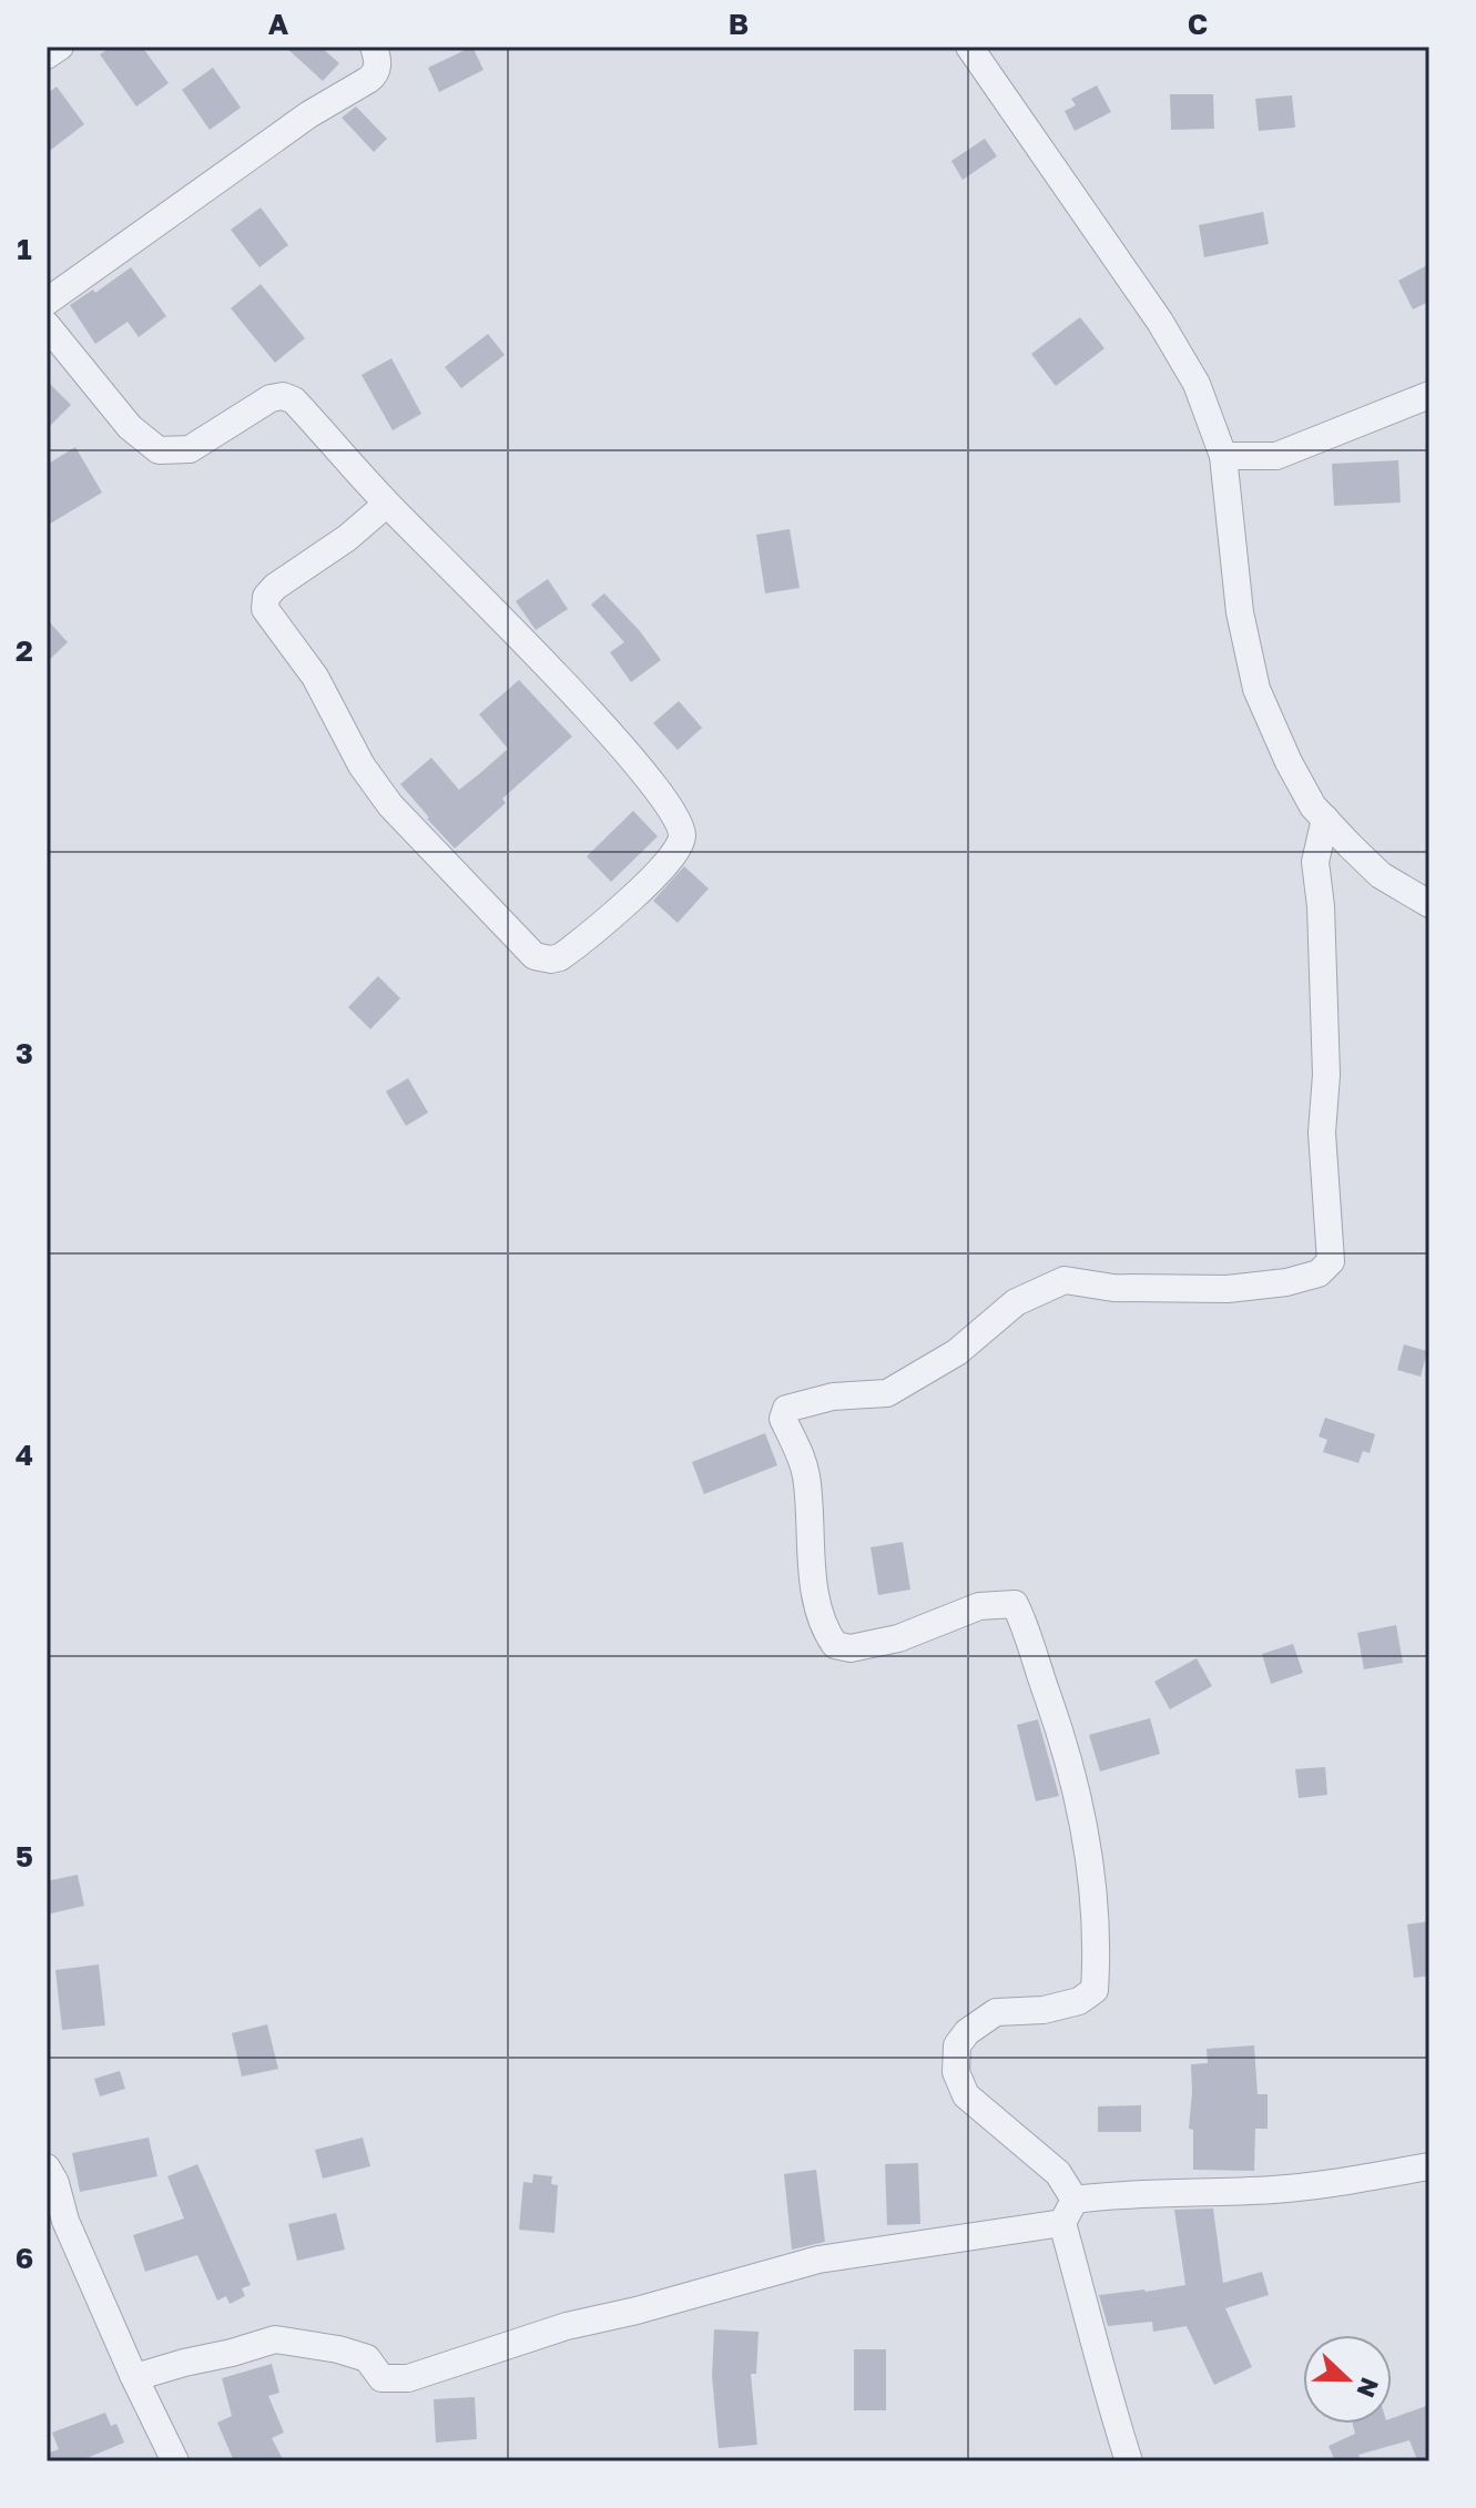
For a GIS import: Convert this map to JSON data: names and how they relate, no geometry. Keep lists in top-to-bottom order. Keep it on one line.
{"north":"right","grid":{"columns":["A","B","C"],"rows":["1","2","3","4","5","6"]}}
